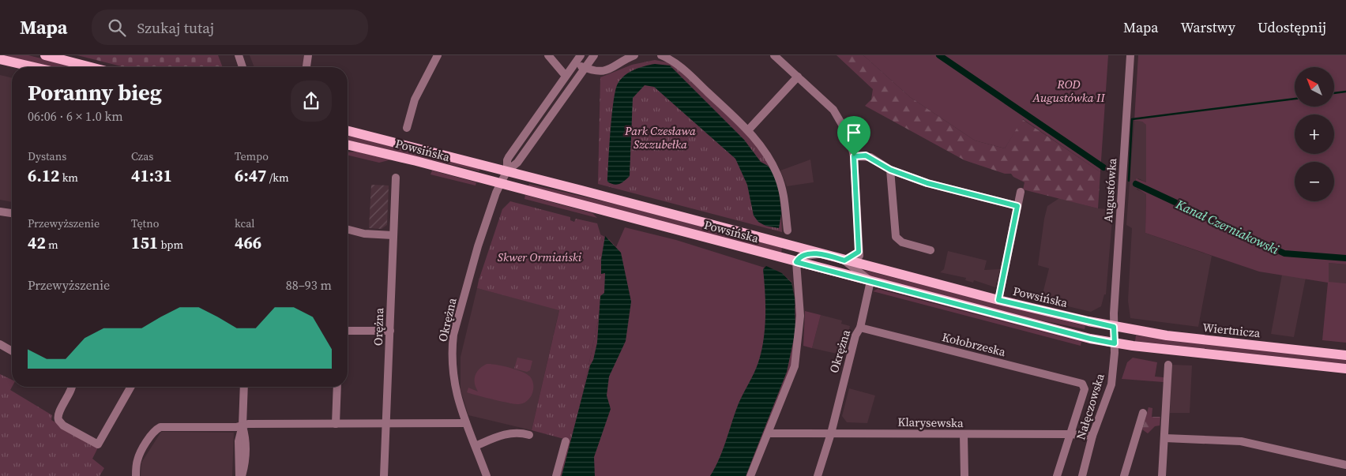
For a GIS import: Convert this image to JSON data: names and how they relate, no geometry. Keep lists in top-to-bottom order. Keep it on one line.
{"streets":{"main road":["Powsińska","Wiertnicza"],"street":["Augustówka","Okrężna","Orężna","Kołobrzeska","Nałęczowska","Klarysewska"]},"crossings":[["Powsińska","Augustówka"],["Powsińska","Okrężna"],["Powsińska","Wiertnicza"],["Powsińska","Nałęczowska"],["Augustówka","Wiertnicza"],["Augustówka","Nałęczowska"],["Okrężna","Kołobrzeska"],["Okrężna","Klarysewska"],["Kołobrzeska","Nałęczowska"],["Nałęczowska","Klarysewska"]],"water":["Kanał Czerniakowski"],"parks":["ROD Augustówka II","Park Czesława Szczubełka","Skwer Ormiański"],"north":"top left","page":{"header":"Mapa","search":"Szukaj tutaj","nav":["Mapa","Warstwy","Udostępnij"],"map_buttons":["+","−"],"heading":["Poranny bieg","06:06 · 6 × 1.0 km"],"stats":[["Dystans","6.12 km"],["Czas","41:31"],["Tempo","6:47 /km"],["Przewyższenie","42 m"],["Tętno","151 bpm"],["kcal","466"]],"chart":["Przewyższenie","88–93 m"]}}
